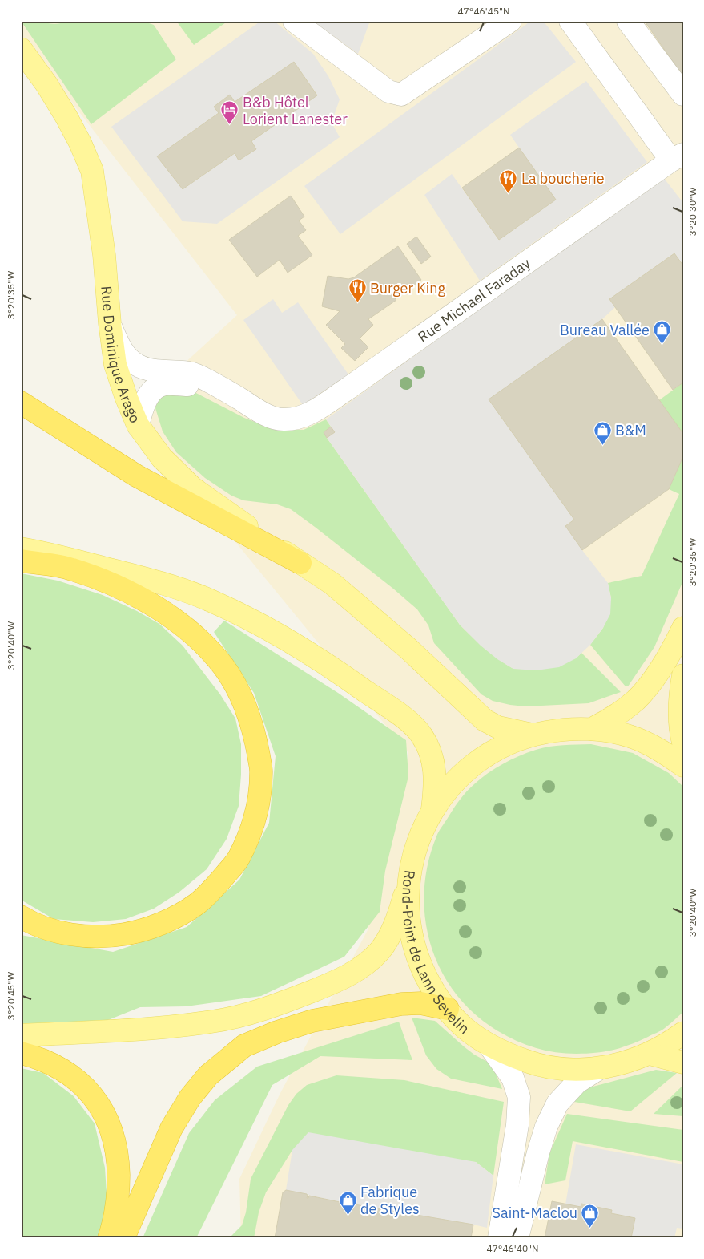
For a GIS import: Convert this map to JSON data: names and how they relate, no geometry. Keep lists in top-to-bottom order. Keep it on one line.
{"streets":{"main road":["Rue Dominique Arago","Rond-Point de Lann Sevelin"],"street":["Rue Michael Faraday"]},"crossings":[["Rue Michael Faraday","Rue Dominique Arago"],["Rue Dominique Arago","Rond-Point de Lann Sevelin"]],"places":{"hotel":["B&b Hôtel Lorient Lanester"],"restaurant":["La boucherie","Burger King"],"shop":["Bureau Vallée","B&M","Fabrique de Styles","Saint-Maclou"]},"coordinates":["47°46'45\"N","3°20'30\"W","3°20'35\"W","3°20'40\"W","3°20'45\"W","47°46'40\"N"]}
